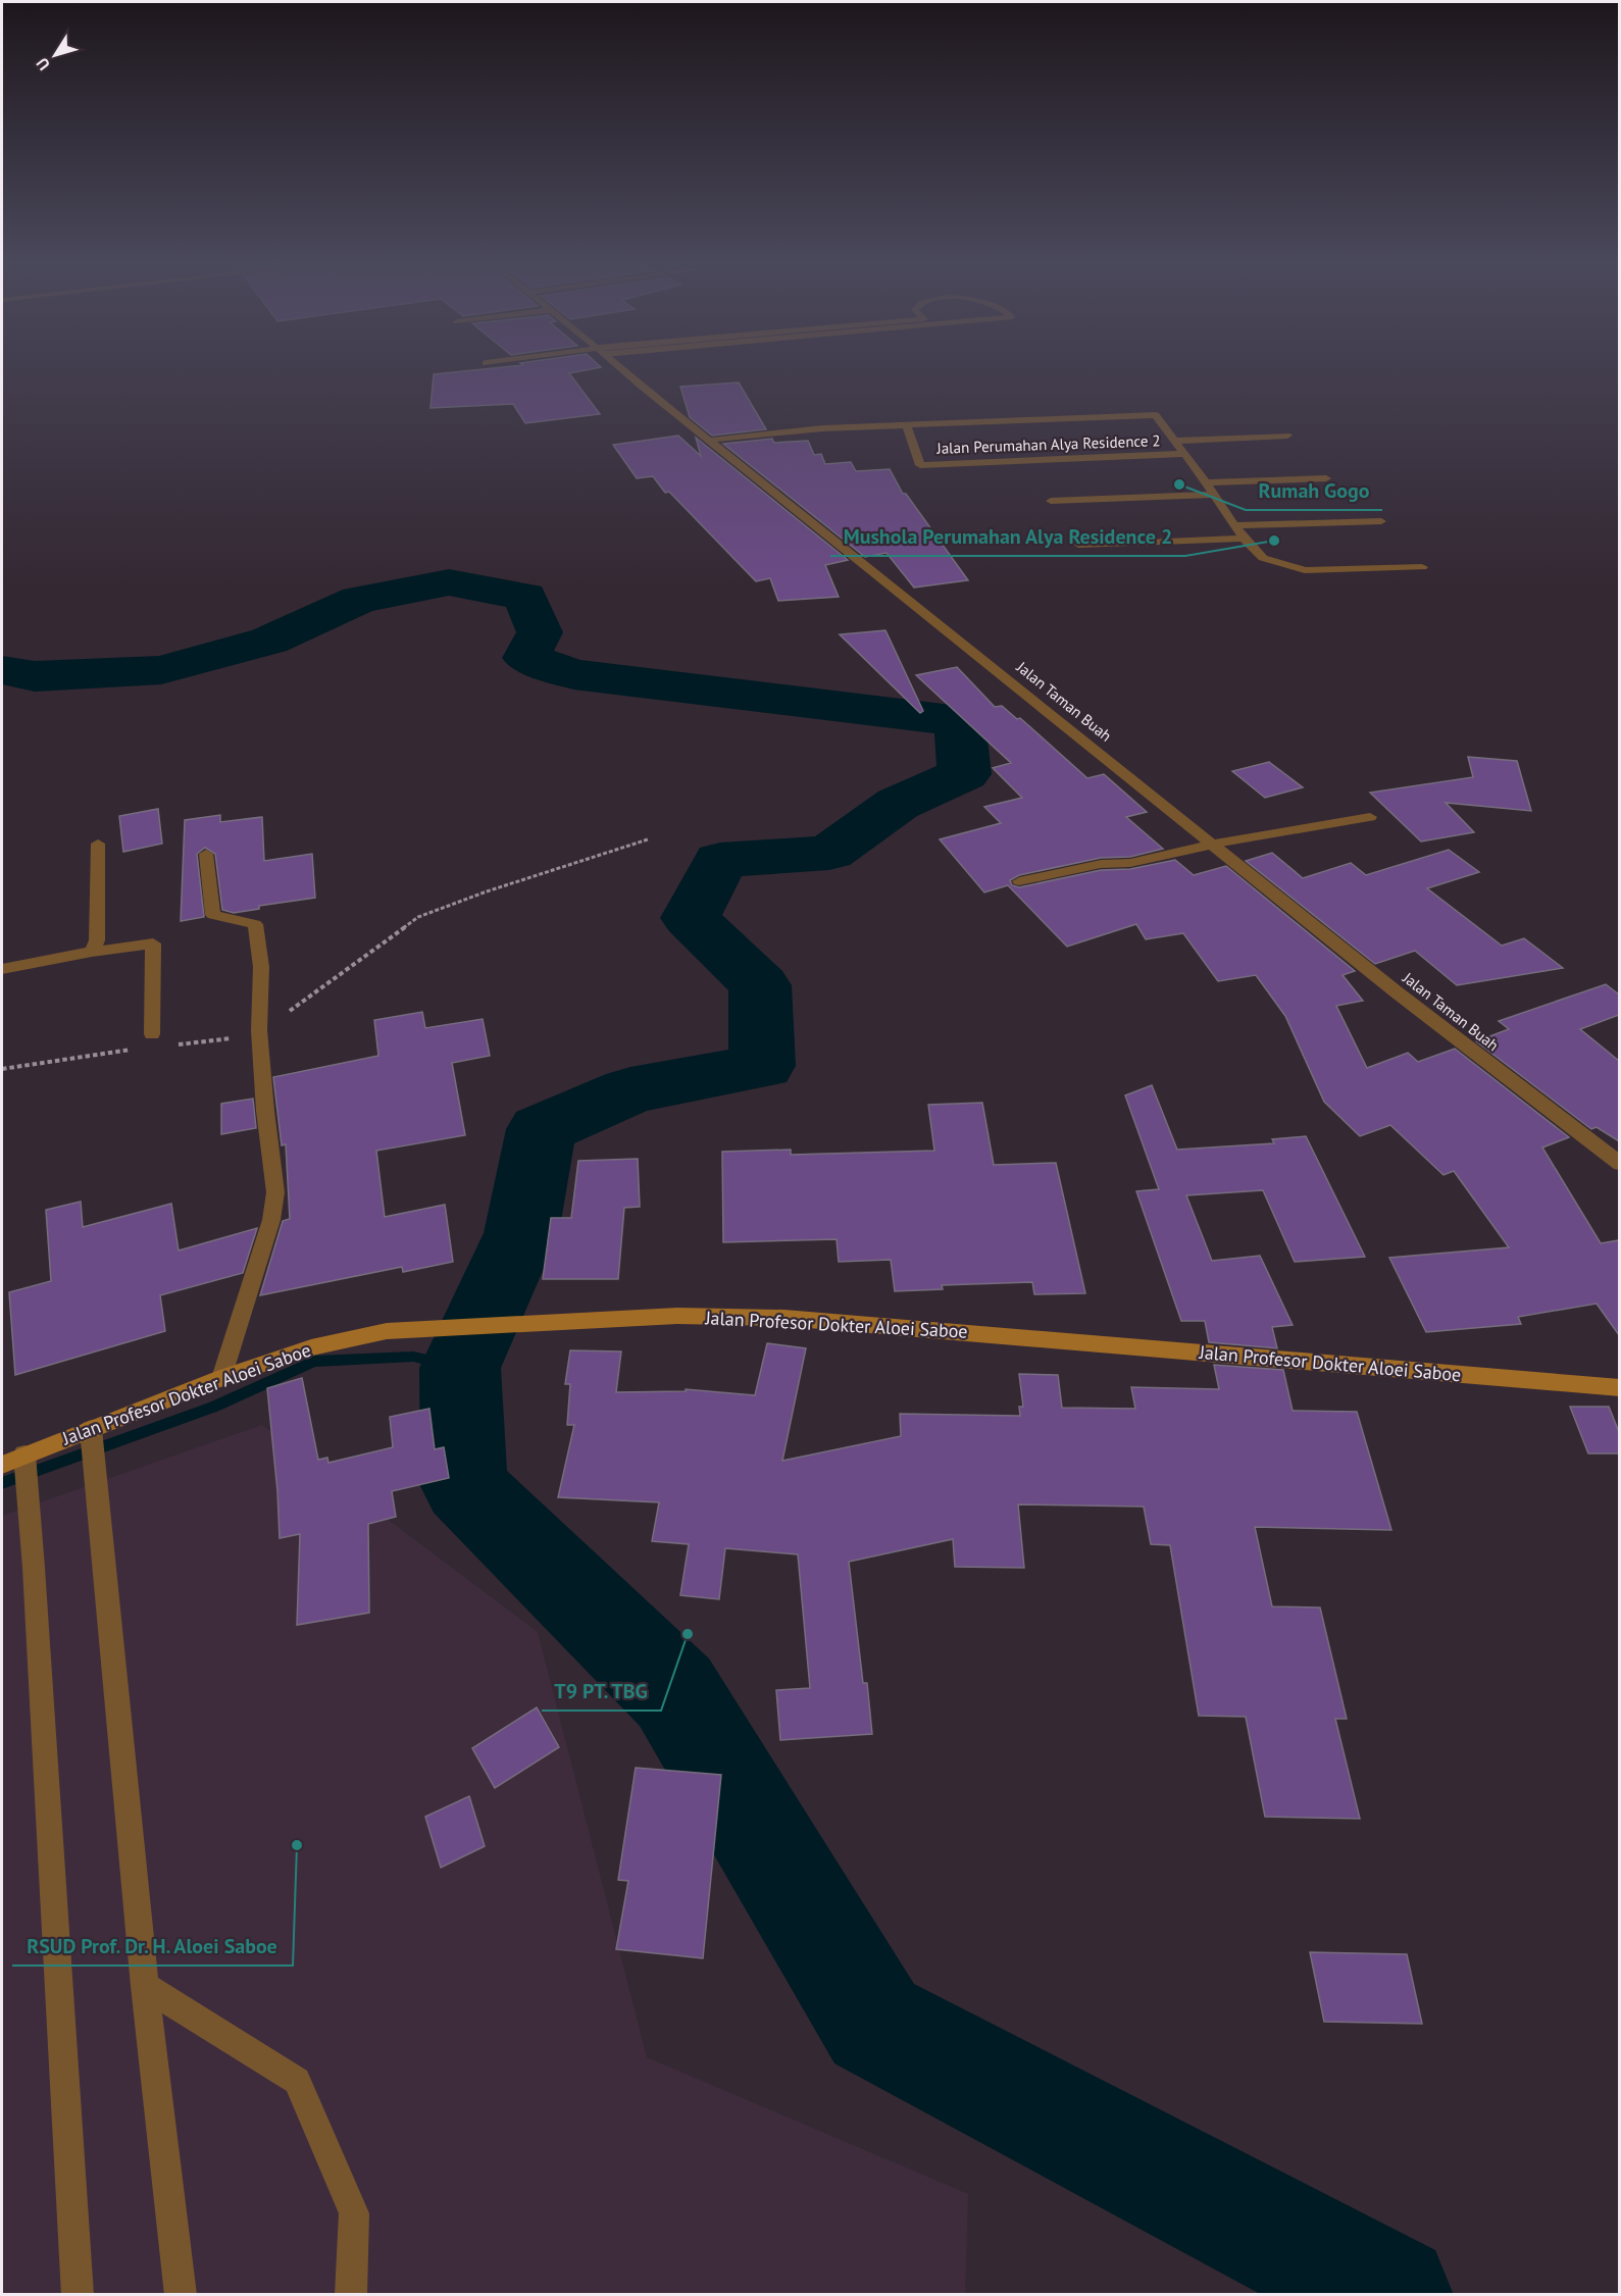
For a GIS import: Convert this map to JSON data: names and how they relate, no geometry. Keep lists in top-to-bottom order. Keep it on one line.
{"streets":{"street":["Jalan Perumahan Alya Residence 2","Jalan Taman Buah","Jalan Profesor Dokter Aloei Saboe"]},"crossings":[["Jalan Perumahan Alya Residence 2","Jalan Taman Buah"]],"places":["Rumah Gogo","Mushola Perumahan Alya Residence 2","T9 PT. TBG","RSUD Prof. Dr. H. Aloei Saboe"],"north":"bottom left"}
